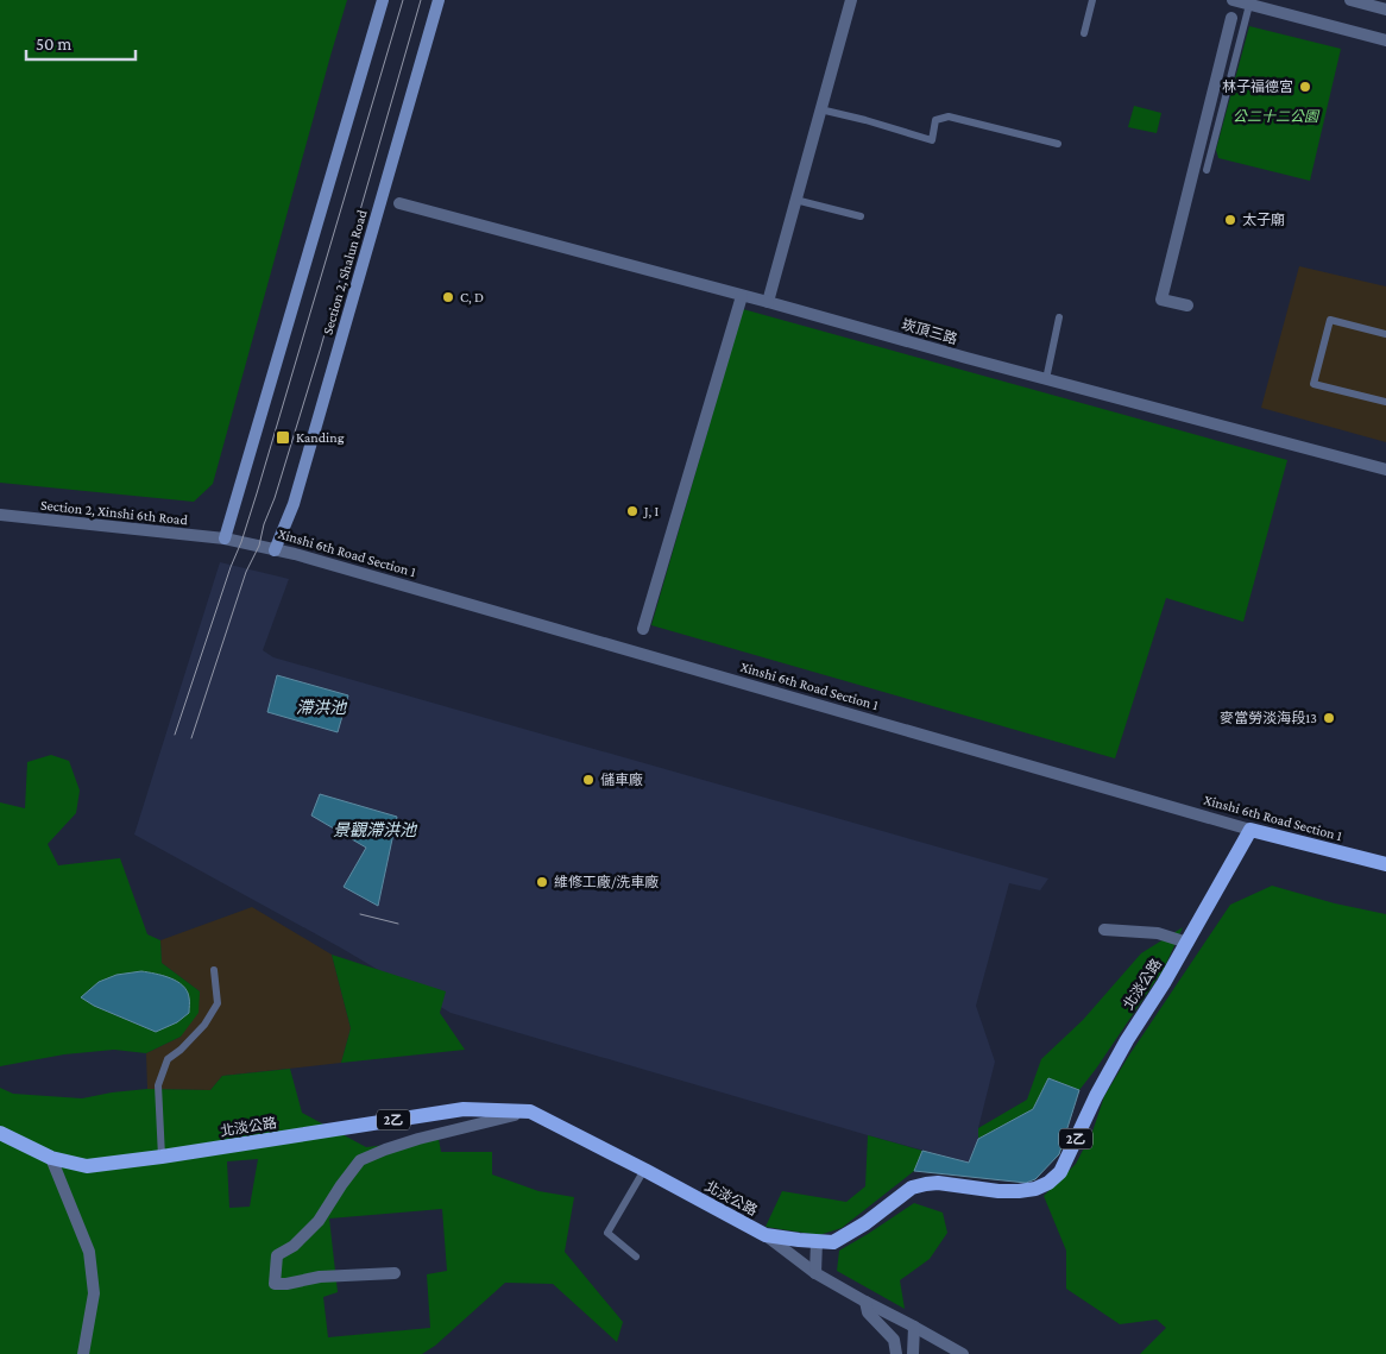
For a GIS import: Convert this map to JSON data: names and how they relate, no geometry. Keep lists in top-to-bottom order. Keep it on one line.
{"streets":{"main road":["Xinshi 6th Road Section 1","北淡公路","2乙"],"street":["Section 2, Shalun Road","崁頂三路","Section 2, Xinshi 6th Road"]},"crossings":[["Section 2, Shalun Road","Xinshi 6th Road Section 1"],["Section 2, Xinshi 6th Road","Xinshi 6th Road Section 1"],["Xinshi 6th Road Section 1","北淡公路"]],"water":["滯洪池","景觀滯洪池"],"parks":["公二十二公園"],"places":{"other":["林子福德宮","太子廟","C, D","J, I","麥當勞淡海段13","儲車廠","維修工廠/洗車廠"],"transit":["Kanding"]},"scale_bar":"50 m"}
